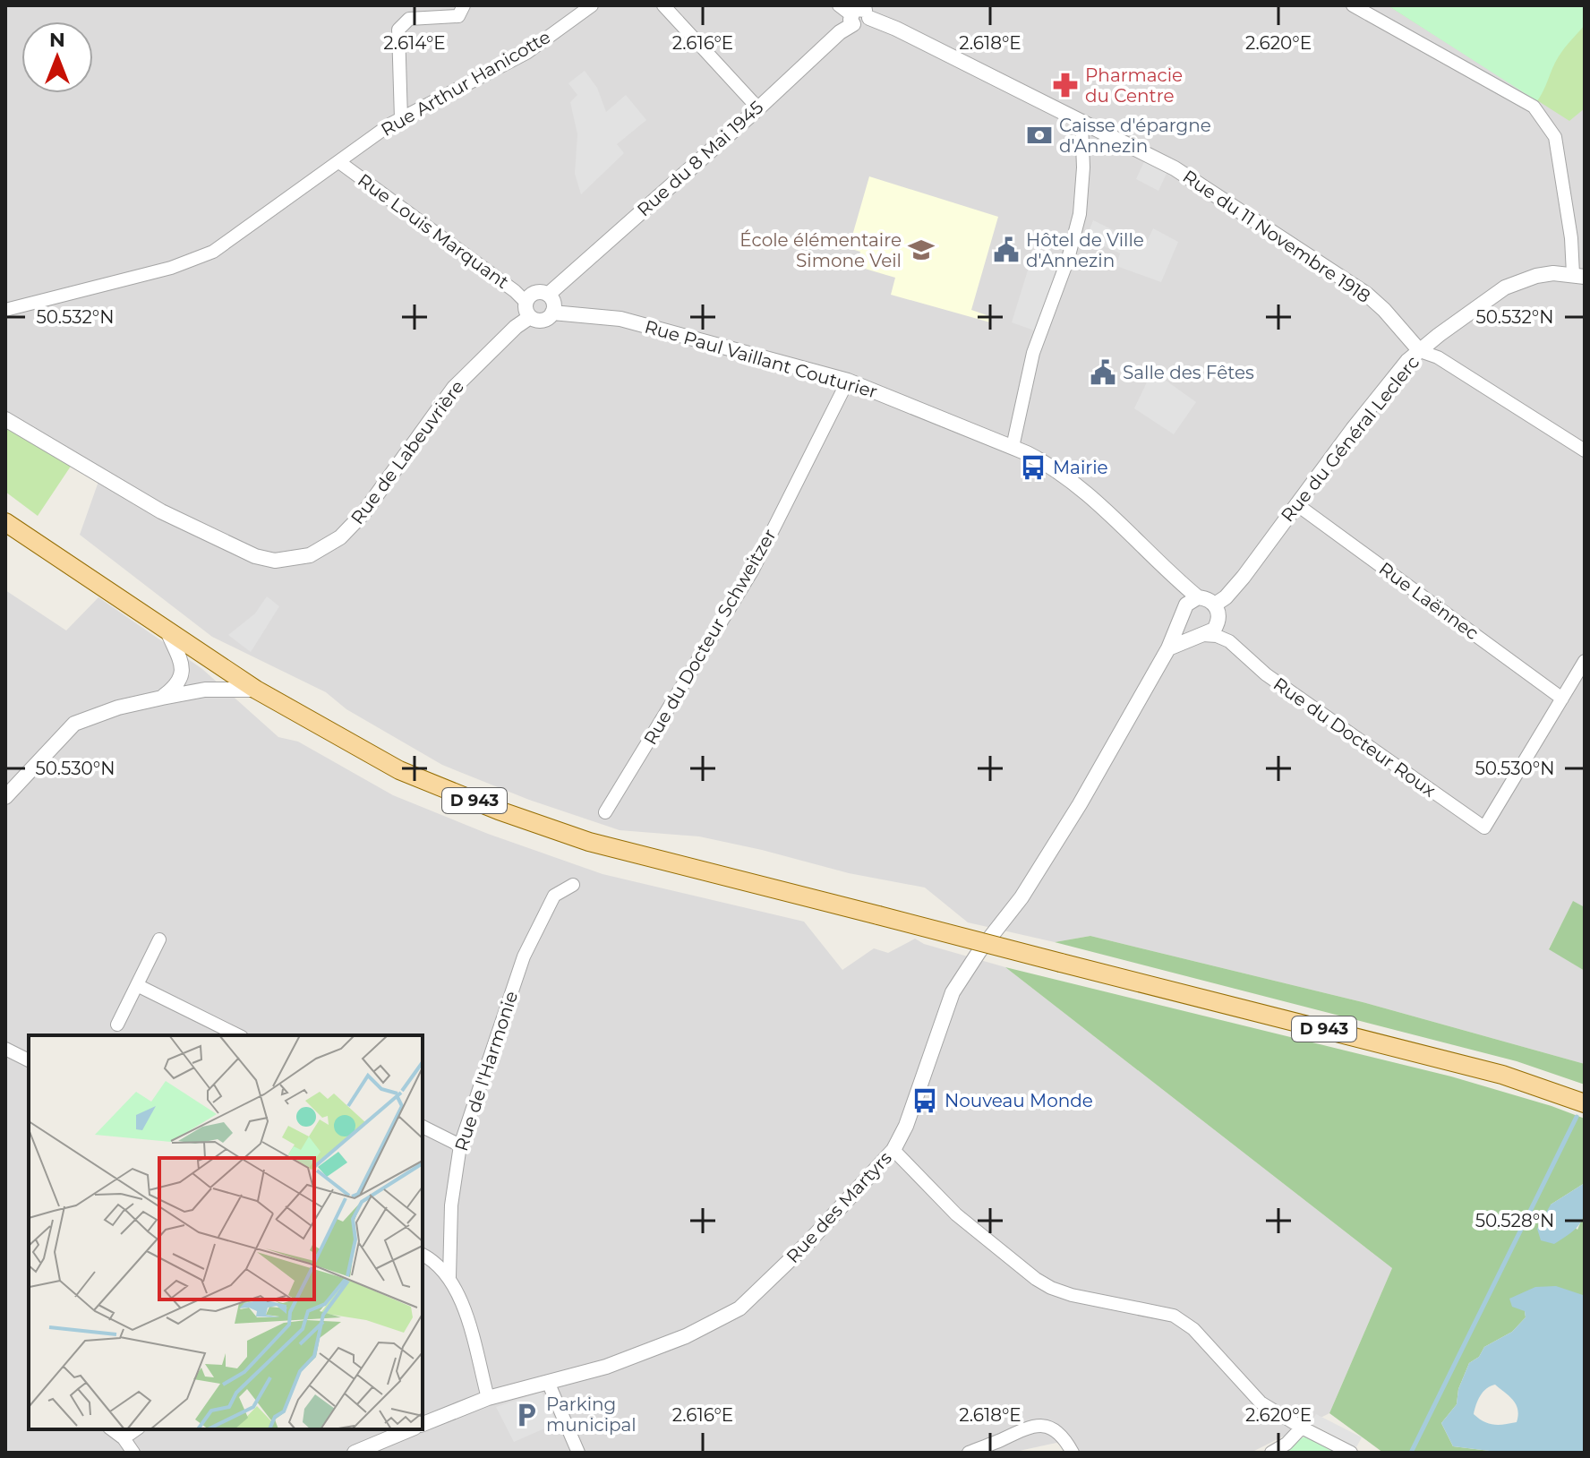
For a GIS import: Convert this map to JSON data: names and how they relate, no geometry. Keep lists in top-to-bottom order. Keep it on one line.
{"streets":{"main road":["D 943"],"street":["Rue Arthur Hanicotte","Rue du 8 Mai 1945","Rue Louis Marquant","Rue du 11 Novembre 1918","Rue Paul Vaillant Couturier","Rue du Général Leclerc","Rue de Labeuvrière","Rue Laënnec","Rue du Docteur Schweitzer","Rue du Docteur Roux","Rue de l'Harmonie","Rue des Martyrs"]},"crossings":[["Rue Arthur Hanicotte","Rue Louis Marquant"],["Rue du 8 Mai 1945","Rue Louis Marquant"],["Rue du 8 Mai 1945","Rue du 11 Novembre 1918"],["Rue du 8 Mai 1945","Rue Paul Vaillant Couturier"],["Rue du 8 Mai 1945","Rue de Labeuvrière"],["Rue Louis Marquant","Rue Paul Vaillant Couturier"],["Rue Louis Marquant","Rue de Labeuvrière"],["Rue du 11 Novembre 1918","Rue du Général Leclerc"],["Rue Paul Vaillant Couturier","Rue du Général Leclerc"],["Rue Paul Vaillant Couturier","Rue de Labeuvrière"],["Rue Paul Vaillant Couturier","Rue du Docteur Schweitzer"],["Rue Paul Vaillant Couturier","Rue du Docteur Roux"],["Rue du Général Leclerc","Rue Laënnec"],["Rue du Général Leclerc","Rue du Docteur Roux"],["Rue Laënnec","Rue du Docteur Roux"]],"places":{"pharmacy":["Pharmacie du Centre"],"bank":["Caisse d'épargne d'Annezin"],"school or university":["École élémentaire Simone Veil"],"public building":["Hôtel de Ville d'Annezin","Salle des Fêtes"],"bus stop":["Mairie","Nouveau Monde"],"parking":["Parking municipal"]},"north":"top","coordinates":["2.614°E","2.616°E","2.618°E","2.620°E","50.532°N","50.530°N","50.528°N"]}
